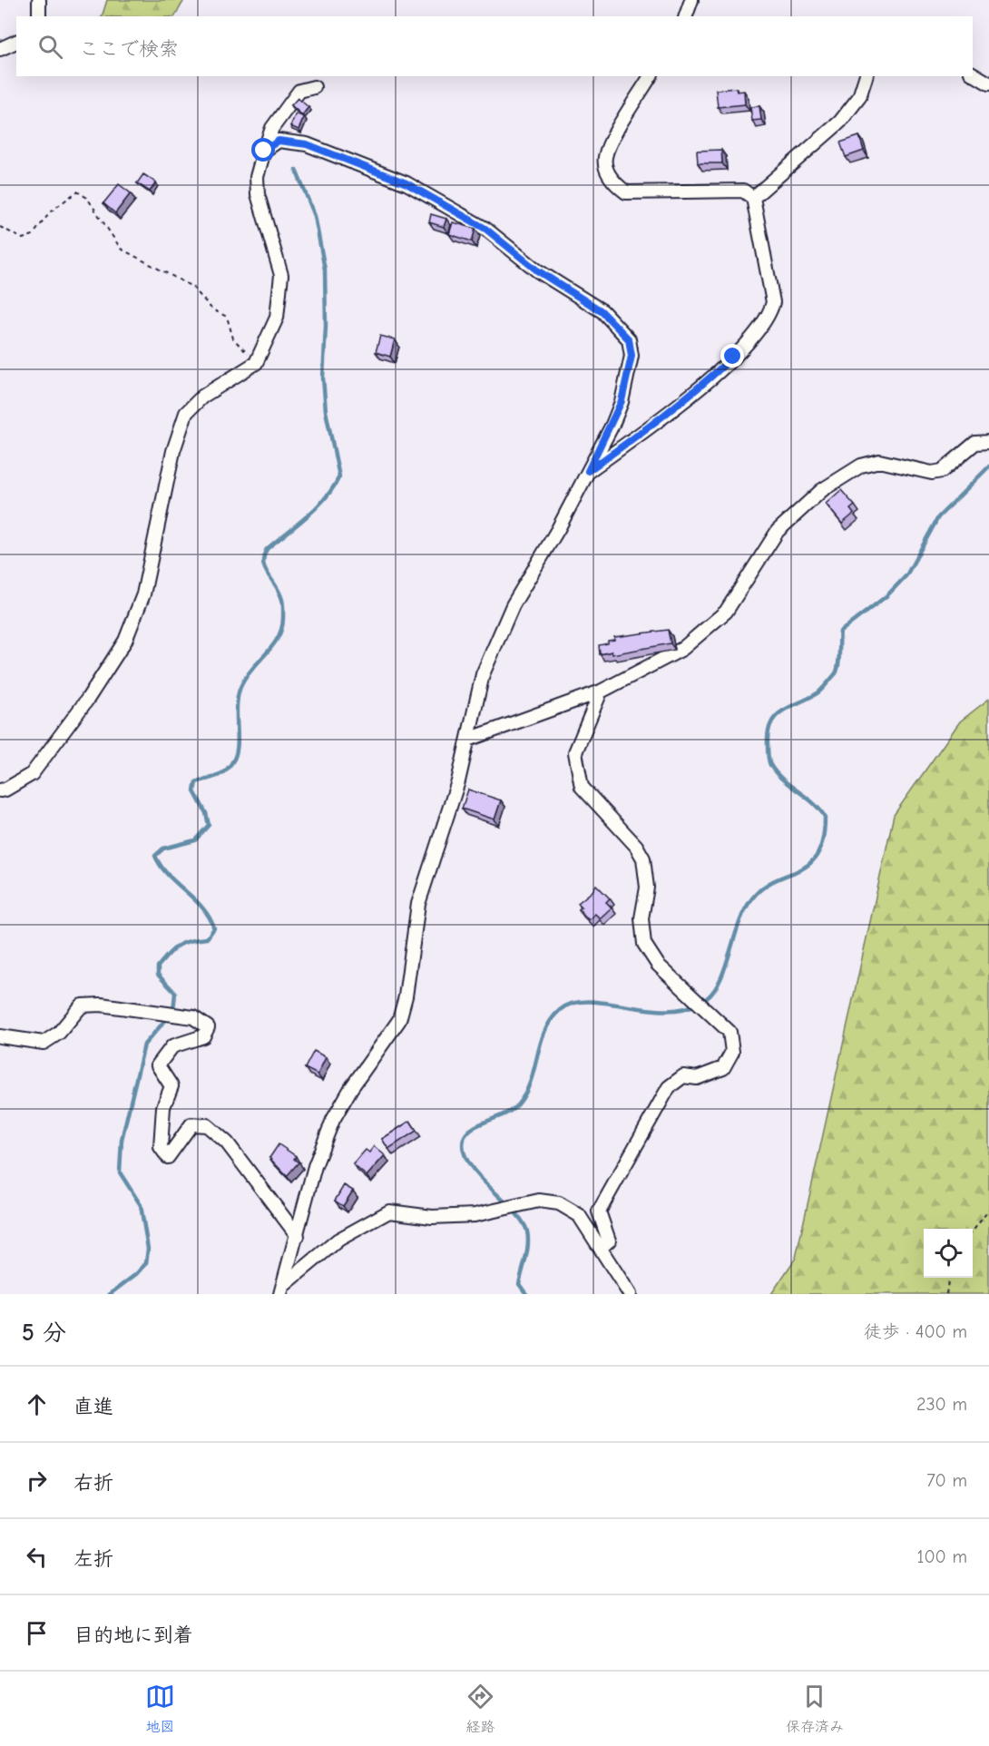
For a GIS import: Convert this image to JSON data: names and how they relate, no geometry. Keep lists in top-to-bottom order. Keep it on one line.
{"page":{"search":"ここで検索","heading":["5 分","徒歩 · 400 m"],"list":[["直進","230 m"],["右折","70 m"],["左折","100 m"],"目的地に到着"],"nav":["地図","経路","保存済み"]}}
